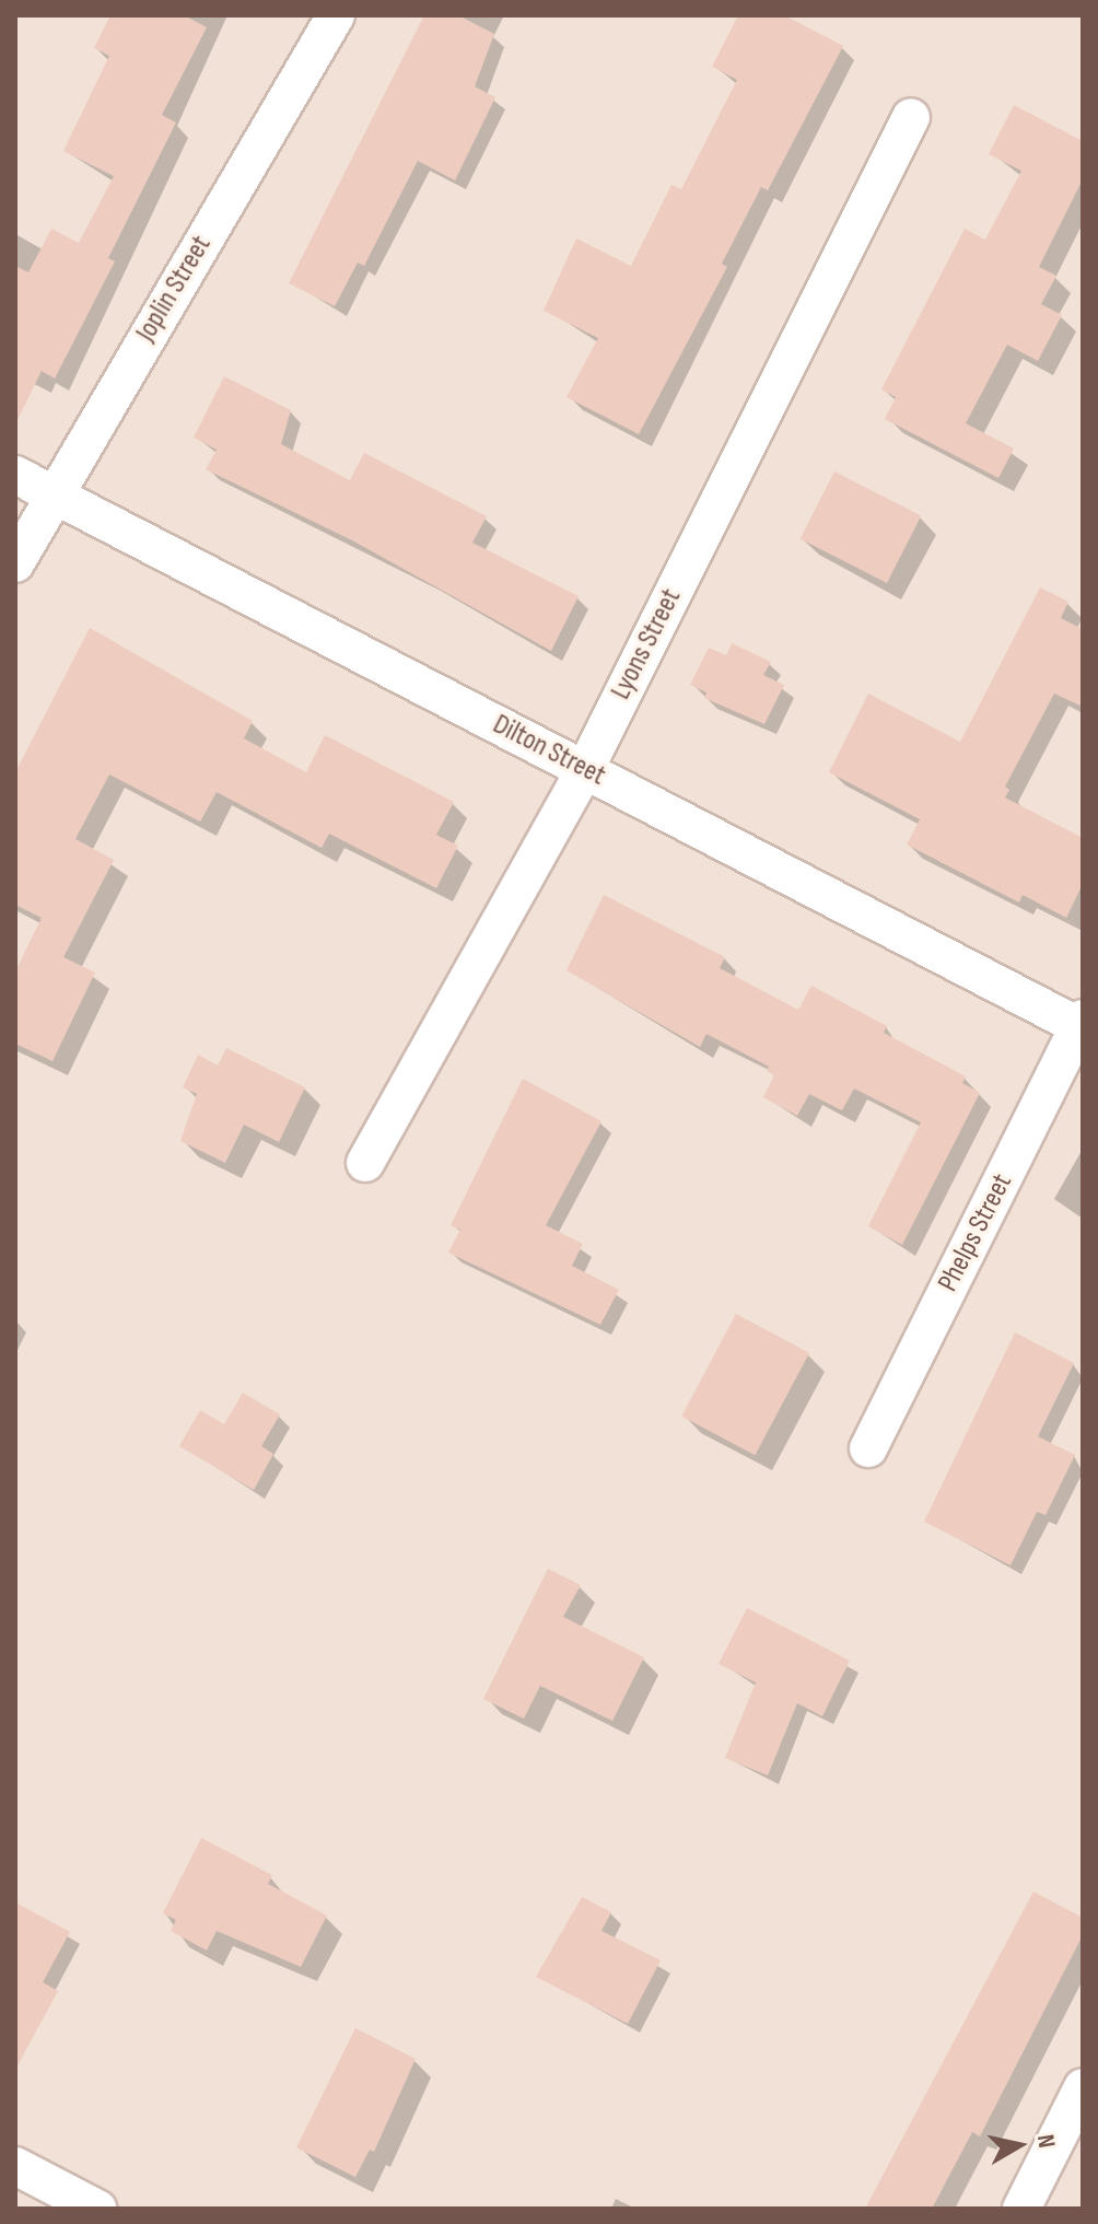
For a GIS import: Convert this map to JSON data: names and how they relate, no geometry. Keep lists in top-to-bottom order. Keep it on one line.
{"streets":{"street":["Joplin Street","Lyons Street","Dilton Street","Phelps Street"]},"crossings":[["Joplin Street","Dilton Street"],["Lyons Street","Dilton Street"],["Dilton Street","Phelps Street"]],"north":"right"}
